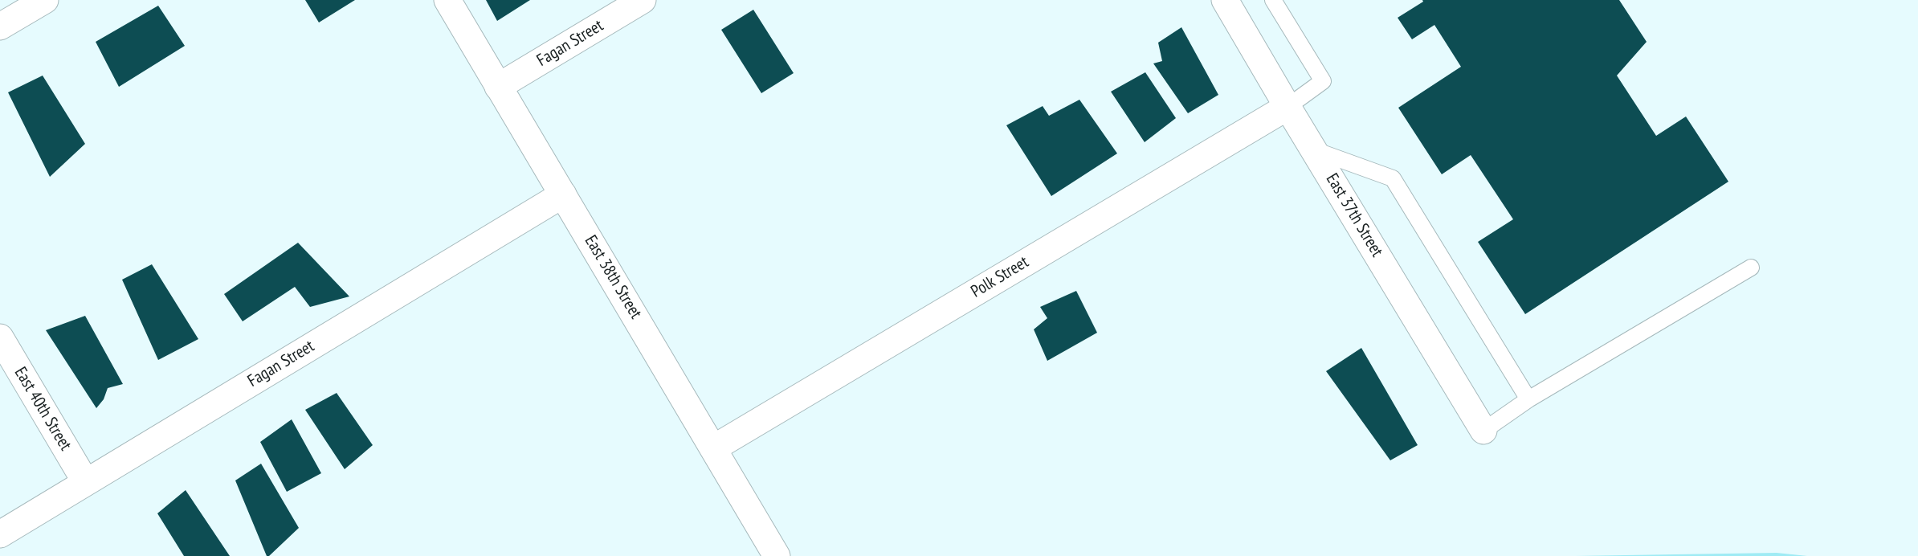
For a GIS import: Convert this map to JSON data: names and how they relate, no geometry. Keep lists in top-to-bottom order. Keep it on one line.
{"streets":{"street":["Fagan Street","East 37th Street","East 38th Street","Polk Street","East 40th Street"]},"crossings":[["Fagan Street","East 38th Street"],["Fagan Street","East 40th Street"],["East 37th Street","Polk Street"],["East 38th Street","Polk Street"]]}
